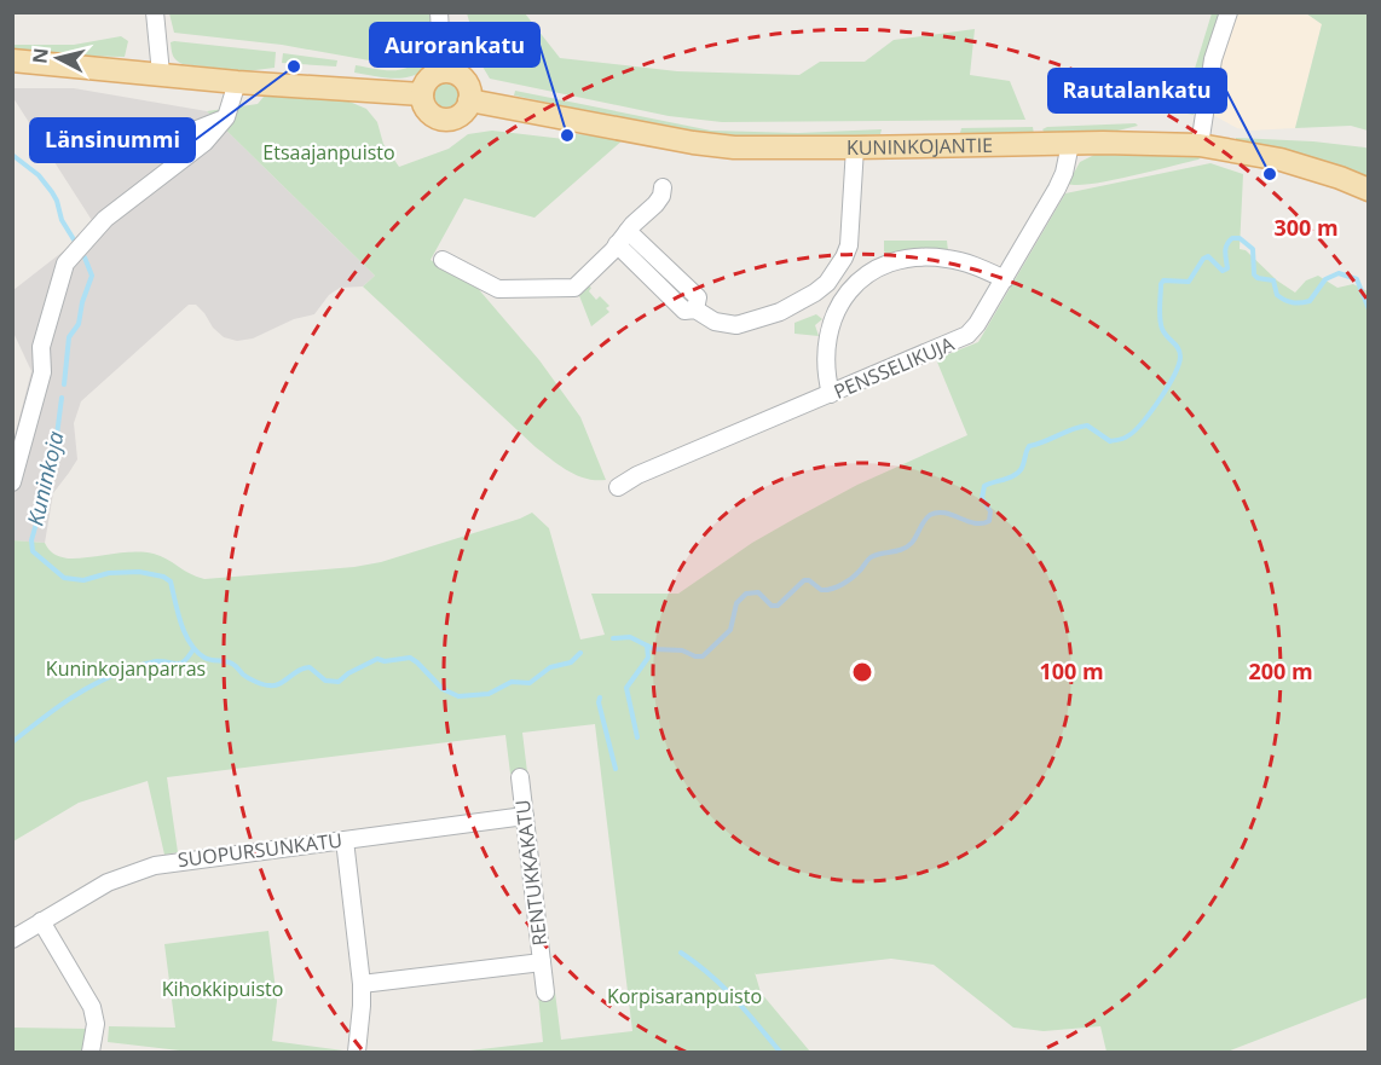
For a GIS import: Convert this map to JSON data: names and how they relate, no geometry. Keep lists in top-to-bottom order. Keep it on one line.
{"streets":{"main road":["KUNINKOJANTIE"],"street":["PENSSELIKUJA","SUOPURSUNKATU","RENTUKKAKATU"]},"crossings":[["KUNINKOJANTIE","PENSSELIKUJA"],["SUOPURSUNKATU","RENTUKKAKATU"]],"water":["Kuninkoja"],"parks":["Etsaajanpuisto","Kuninkojanparras","Kihokkipuisto","Korpisaranpuisto"],"places":["Länsinummi","Aurorankatu","Rautalankatu"],"north":"left","rings":["300 m","100 m","200 m"]}
